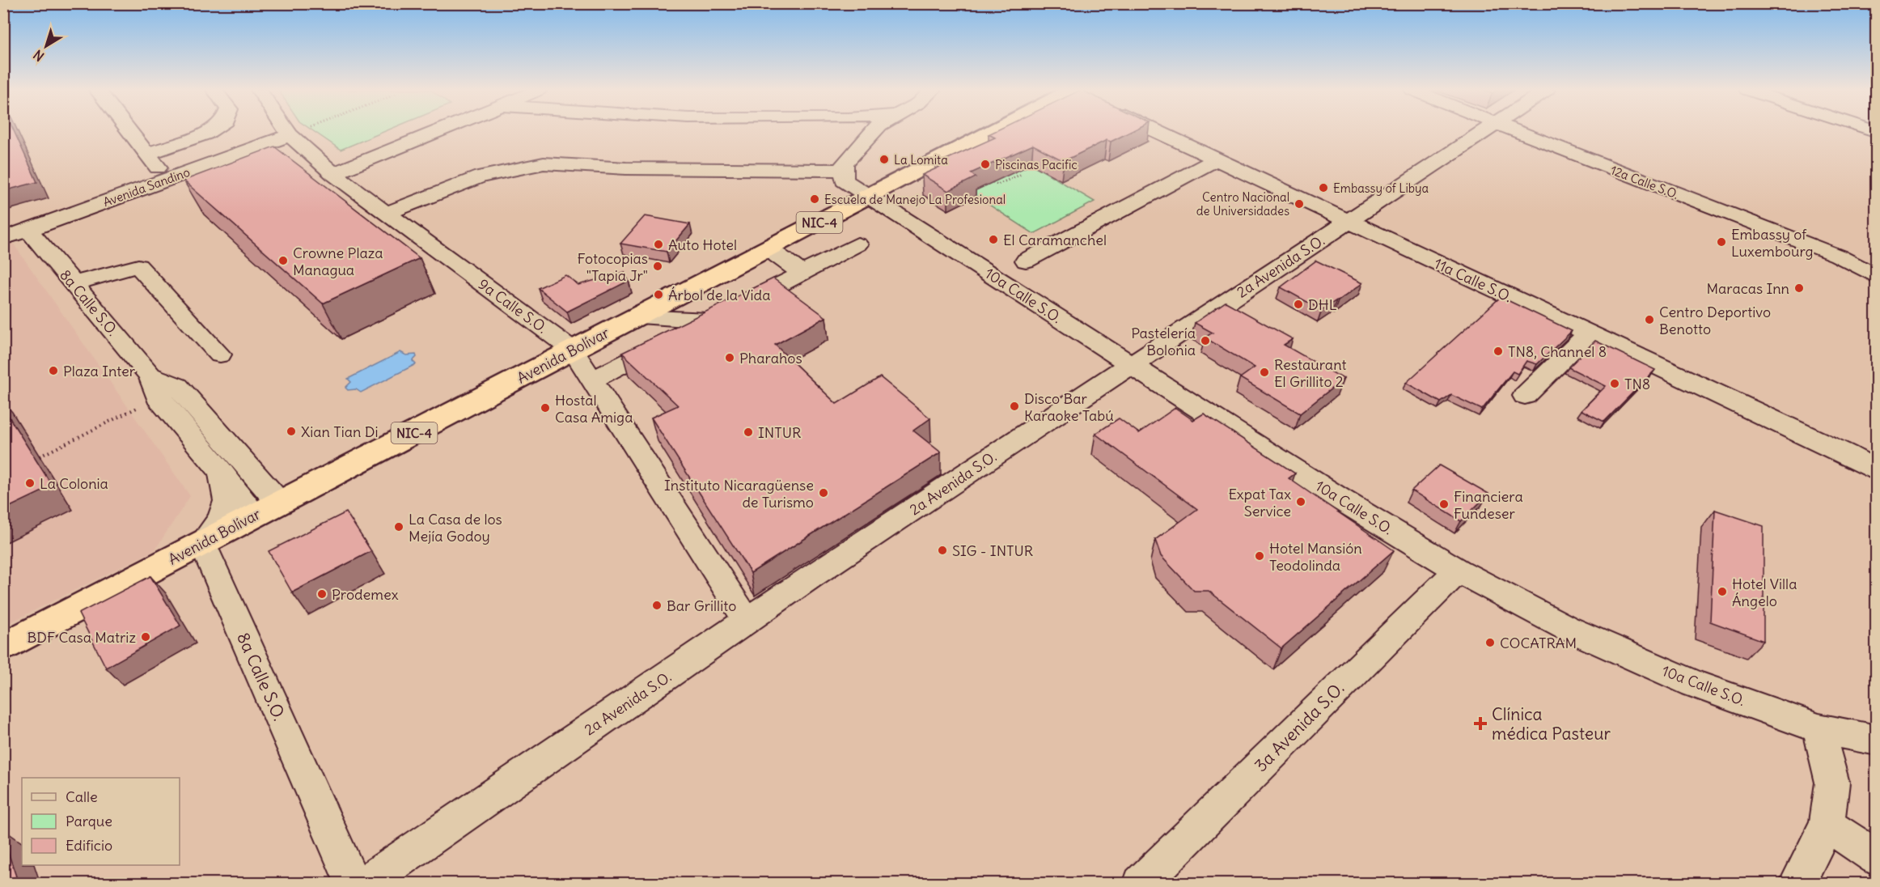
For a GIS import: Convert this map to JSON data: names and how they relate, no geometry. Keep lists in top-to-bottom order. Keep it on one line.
{"streets":{"highway":["NIC-4","Avenida Bolívar"],"street":["12a Calle S.O.","Avenida Sandino","2a Avenida S.O.","11a Calle S.O.","10a Calle S.O.","8a Calle S.O.","9a Calle S.O.","3a Avenida S.O."]},"crossings":[["Avenida Sandino","8a Calle S.O."],["Avenida Sandino","9a Calle S.O."],["2a Avenida S.O.","11a Calle S.O."],["2a Avenida S.O.","10a Calle S.O."],["2a Avenida S.O.","9a Calle S.O."],["10a Calle S.O.","Avenida Bolívar"],["10a Calle S.O.","3a Avenida S.O."],["8a Calle S.O.","Avenida Bolívar"],["9a Calle S.O.","Avenida Bolívar"]],"places":{"other":["La Lomita","Piscinas Pacific","Embassy of Libya","Escuela de Manejo La Profesional","Centro Nacional de Universidades","El Caramanchel","Embassy of Luxembourg","Auto Hotel","Crowne Plaza Managua","Fotocopias \"Tapia Jr\"","Maracas Inn","Árbol de la Vida","DHL","Centro Deportivo Benotto","Pastelería Bolonia","TN8, Channel 8","Pharahos","Plaza Inter","Restaurant El Grillito 2","TN8","Disco Bar Karaoke Tabú","Hostal Casa Amiga","Xian Tian Di","INTUR","La Colonia","Instituto Nicaragüense de Turismo","Expat Tax Service","Financiera Fundeser","La Casa de los Mejía Godoy","SIG - INTUR","Hotel Mansión Teodolinda","Hotel Villa Ángelo","Prodemex","Bar Grillito","BDF Casa Matriz","COCATRAM"],"health":["Clínica médica Pasteur"]},"legend":["Calle","Parque","Edificio"],"north":"bottom left"}
